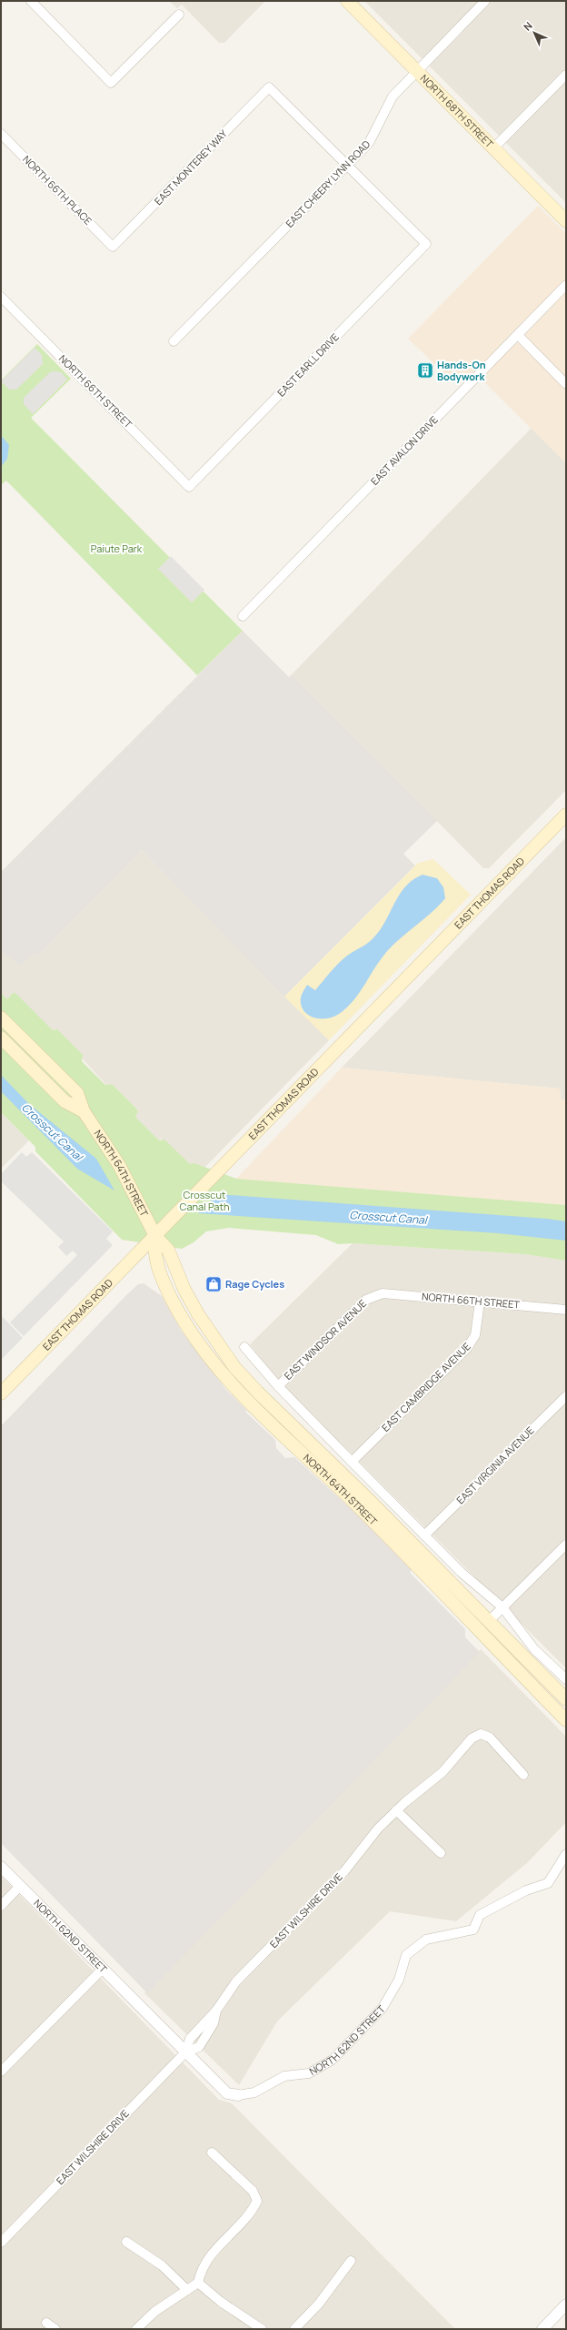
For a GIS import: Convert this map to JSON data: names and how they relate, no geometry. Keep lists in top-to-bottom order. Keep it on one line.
{"streets":{"main road":["NORTH 68TH STREET","EAST THOMAS ROAD","NORTH 64TH STREET"],"street":["EAST MONTEREY WAY","EAST CHEERY LYNN ROAD","NORTH 66TH PLACE","EAST EARLL DRIVE","NORTH 66TH STREET","EAST AVALON DRIVE","EAST WINDSOR AVENUE","EAST CAMBRIDGE AVENUE","EAST VIRGINIA AVENUE","EAST WILSHIRE DRIVE","NORTH 62ND STREET"]},"crossings":[["NORTH 68TH STREET","EAST CHEERY LYNN ROAD"],["EAST MONTEREY WAY","EAST CHEERY LYNN ROAD"],["EAST MONTEREY WAY","NORTH 66TH PLACE"],["EAST MONTEREY WAY","EAST EARLL DRIVE"],["EAST CHEERY LYNN ROAD","EAST EARLL DRIVE"],["EAST EARLL DRIVE","NORTH 66TH STREET"],["NORTH 66TH STREET","EAST WINDSOR AVENUE"],["NORTH 66TH STREET","EAST CAMBRIDGE AVENUE"],["EAST THOMAS ROAD","NORTH 64TH STREET"],["EAST WILSHIRE DRIVE","NORTH 62ND STREET"]],"water":["Crosscut Canal"],"parks":["Paiute Park","Crosscut Canal Path"],"places":{"building":["Hands-On Bodywork"],"shop":["Rage Cycles"]},"north":"top left"}
